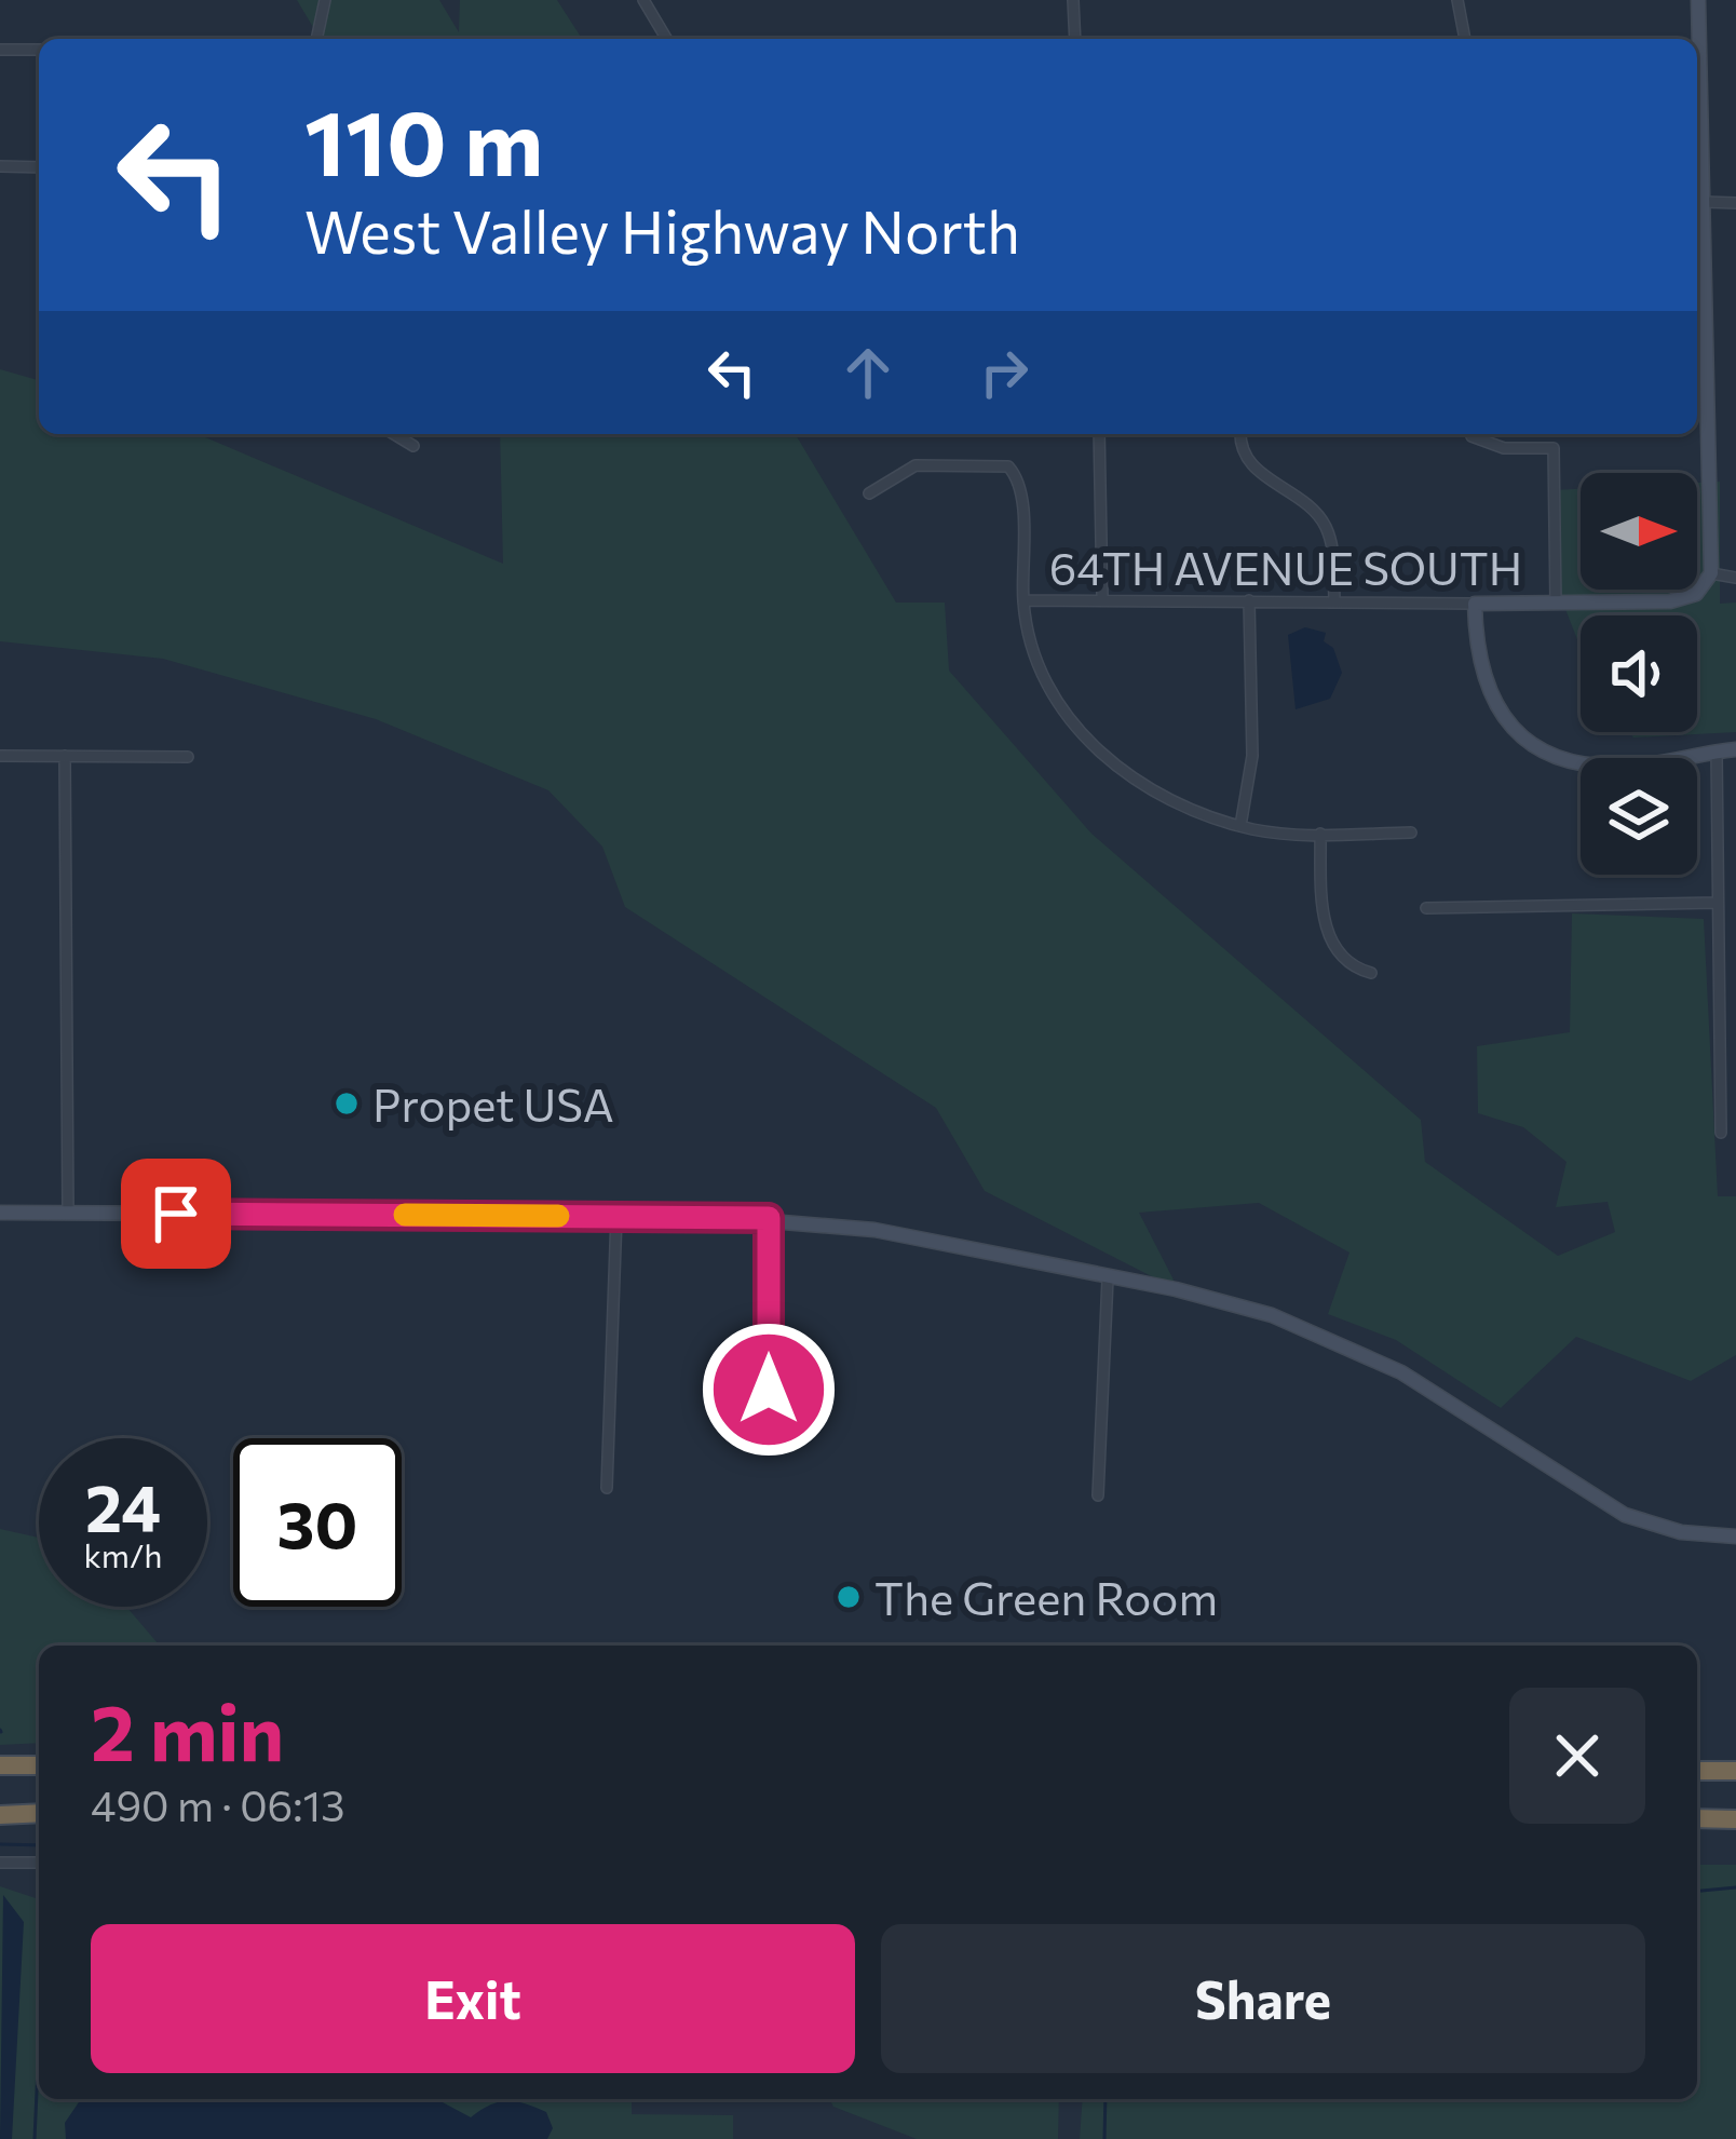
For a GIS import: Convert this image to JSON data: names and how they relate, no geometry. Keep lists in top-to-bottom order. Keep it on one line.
{"streets":{"main road":["64TH AVENUE SOUTH"]},"places":["Propet USA","The Green Room"],"north":"right","page":{"turn":["110 m","West Valley Highway North"],"speed":"24 km/h","limit":"30","heading":["2 min","490 m · 06:13"],"buttons":["Exit","Share"]}}
